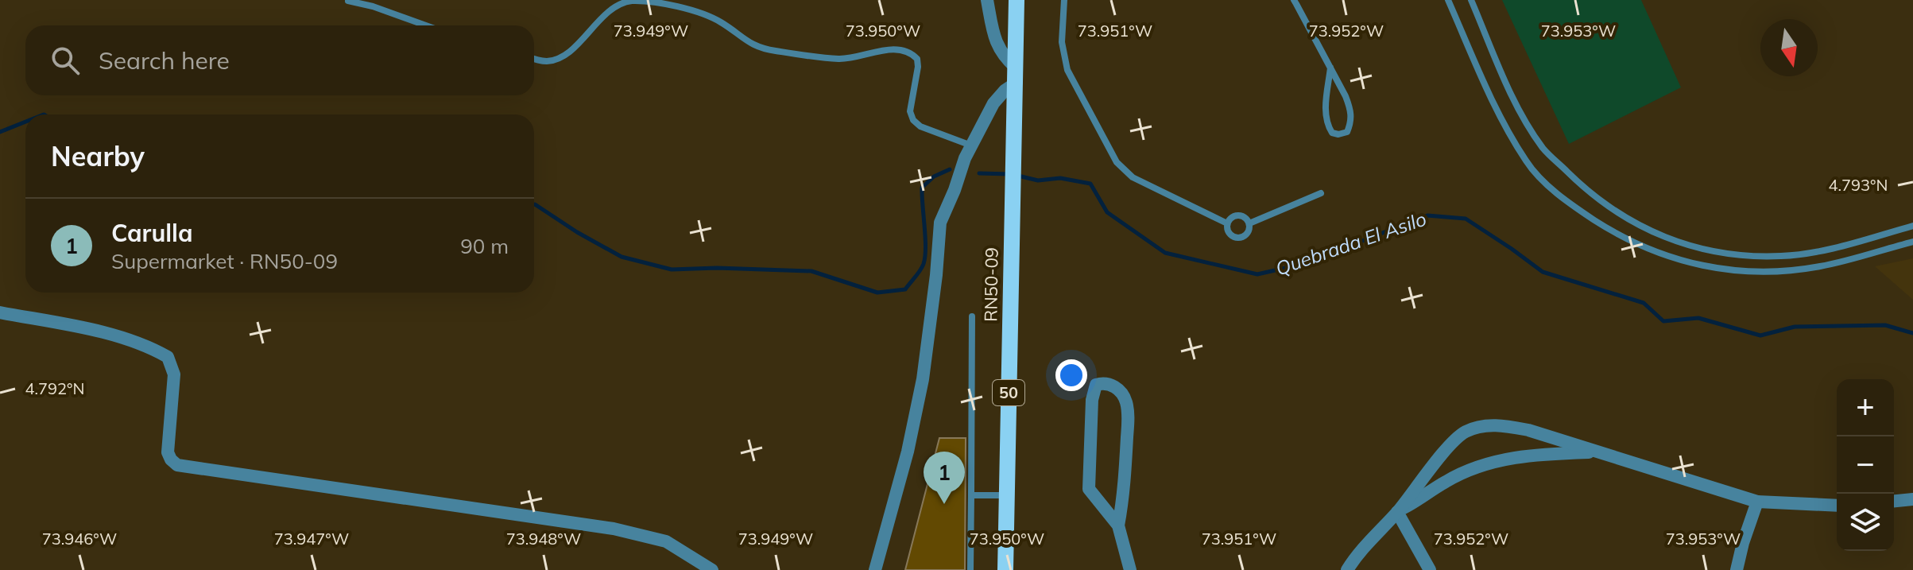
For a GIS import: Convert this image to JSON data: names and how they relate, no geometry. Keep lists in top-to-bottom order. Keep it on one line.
{"streets":{"main road":["RN50-09","50"]},"water":["Quebrada El Asilo"],"north":"bottom","page":{"search":"Search here","heading":"Nearby","list":[{"mark":"1","name":"Carulla","note":"Supermarket · RN50-09","value":"90 m"}],"map_buttons":["+","−"],"pins":"1"},"coordinates":["73.949°W","73.950°W","73.951°W","73.952°W","73.953°W","4.793°N","4.792°N","73.946°W","73.947°W","73.948°W"]}
